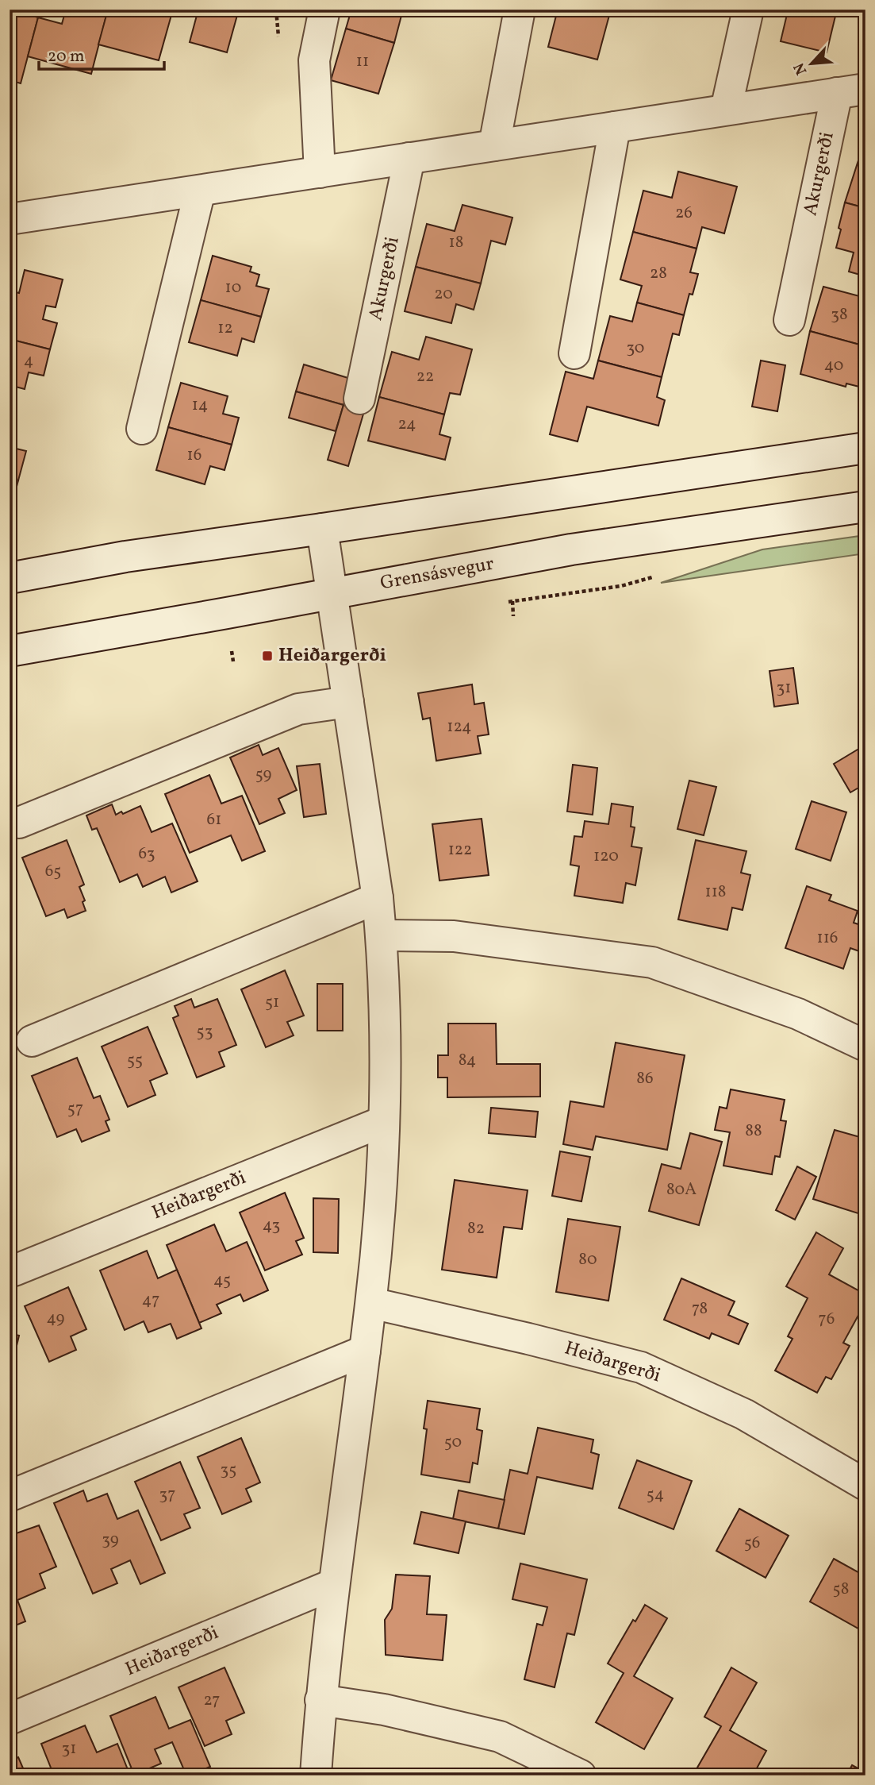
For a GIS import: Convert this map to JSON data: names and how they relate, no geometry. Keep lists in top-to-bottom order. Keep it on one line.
{"streets":{"street":["Akurgerði","Grensásvegur","Heiðargerði"]},"places":{"transit":["Heiðargerði"]},"house_numbers":["11","26","18","28","10","20","38","12","30","4","40","22","14","24","16","31","124","59","61","122","63","120","65","118","116","51","53","55","84","86","57","88","80A","43","82","80","45","47","78","49","76","50","35","37","54","39","56","58","27","31"],"scale_bar":"20 m","north":"bottom left"}
